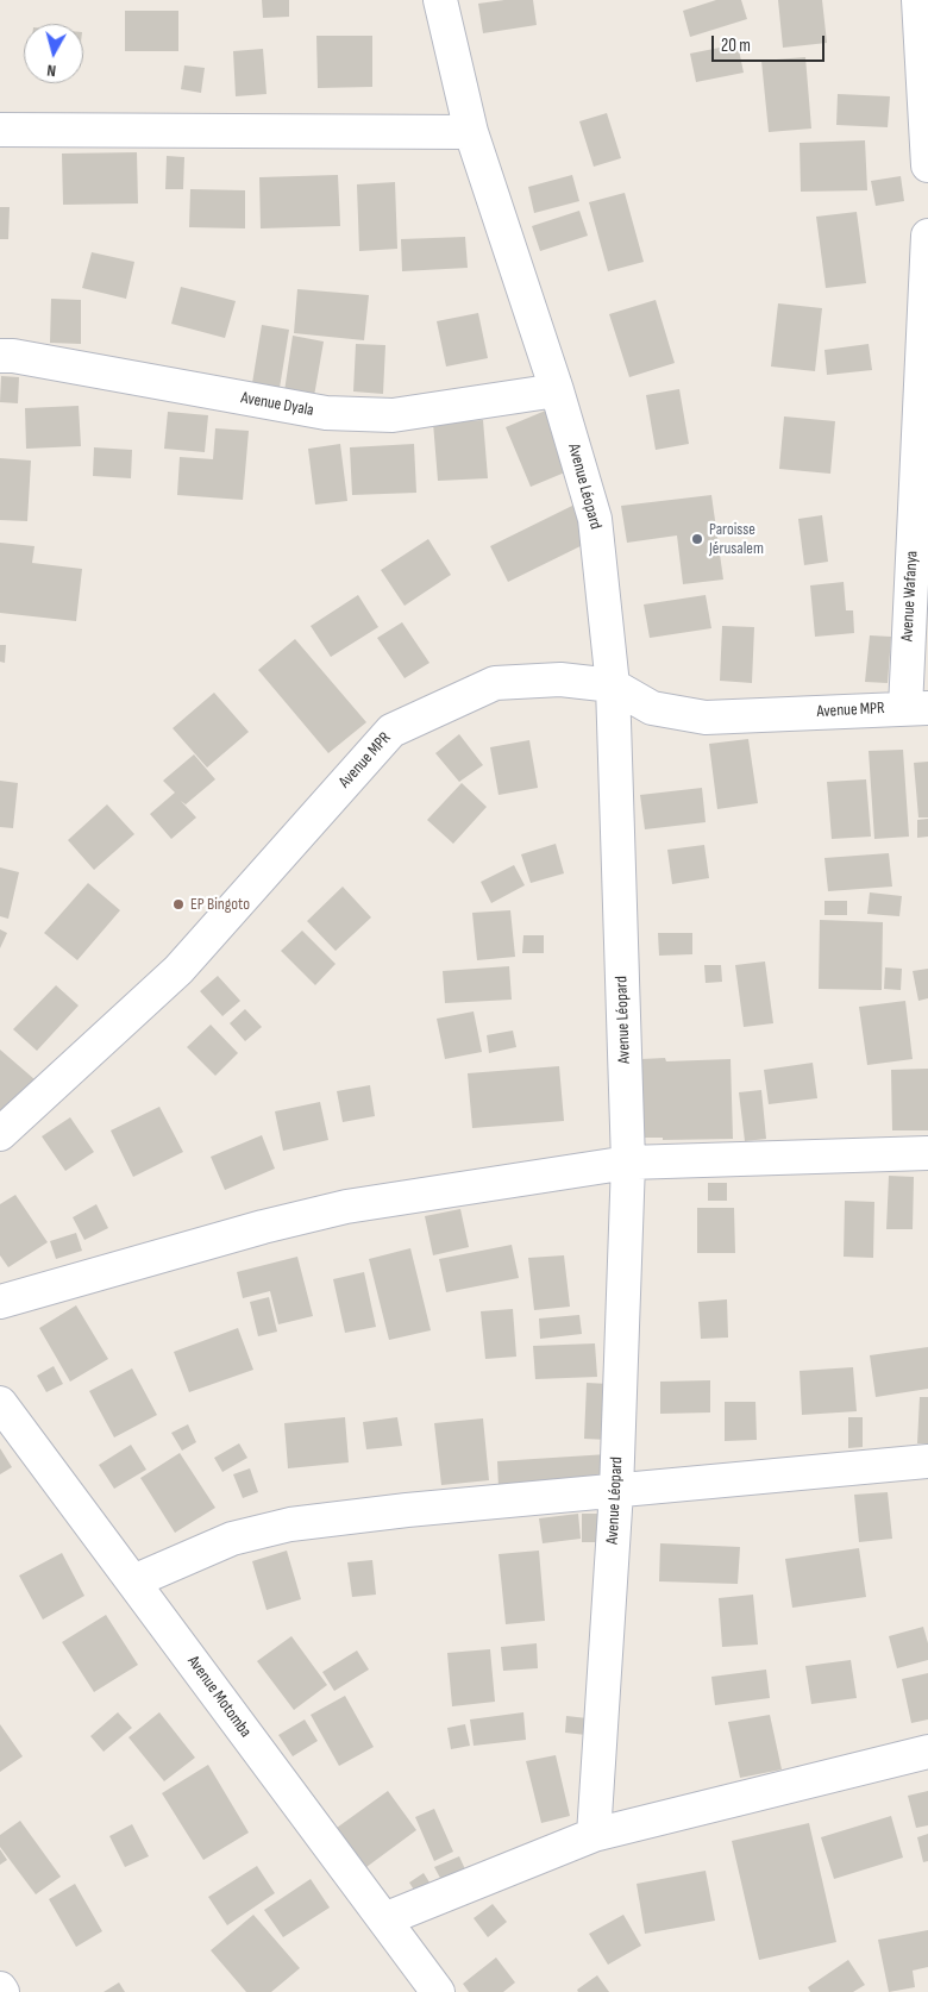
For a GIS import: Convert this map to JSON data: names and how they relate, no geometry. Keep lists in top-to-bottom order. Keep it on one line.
{"streets":{"street":["Avenue Dyala","Avenue Léopard","Avenue Wafanya","Avenue MPR","Avenue Motomba"]},"crossings":[["Avenue Dyala","Avenue Léopard"],["Avenue Léopard","Avenue MPR"],["Avenue Wafanya","Avenue MPR"]],"places":["Paroisse Jérusalem","EP Bingoto"],"scale_bar":"20 m","north":"bottom"}
